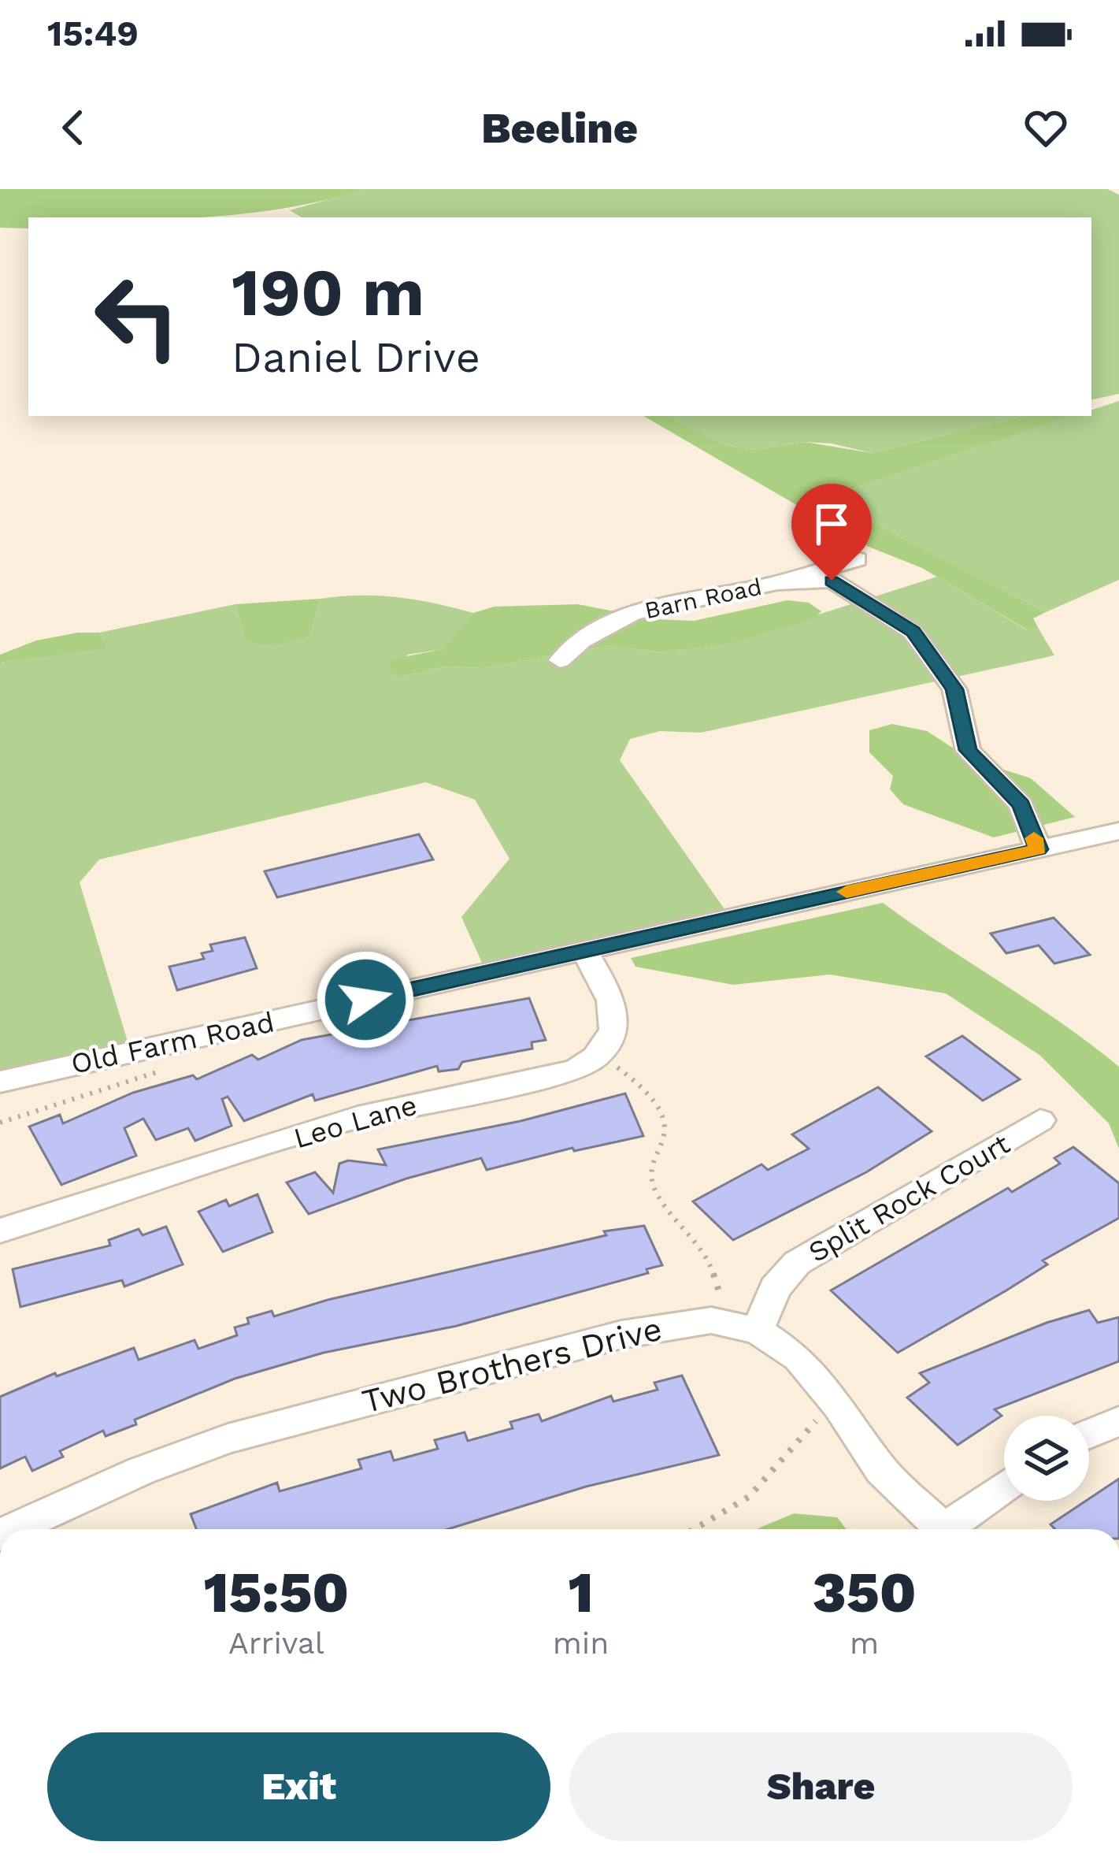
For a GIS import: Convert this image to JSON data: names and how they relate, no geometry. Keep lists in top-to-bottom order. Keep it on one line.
{"streets":{"street":["Barn Road","Old Farm Road","Leo Lane","Split Rock Court","Two Brothers Drive"]},"crossings":[["Old Farm Road","Leo Lane"],["Split Rock Court","Two Brothers Drive"]],"page":{"status":"15:49","header":"Beeline","turn":["190 m","Daniel Drive"],"eta":["15:50","Arrival","1","min","350","m"],"buttons":["Exit","Share"]}}
